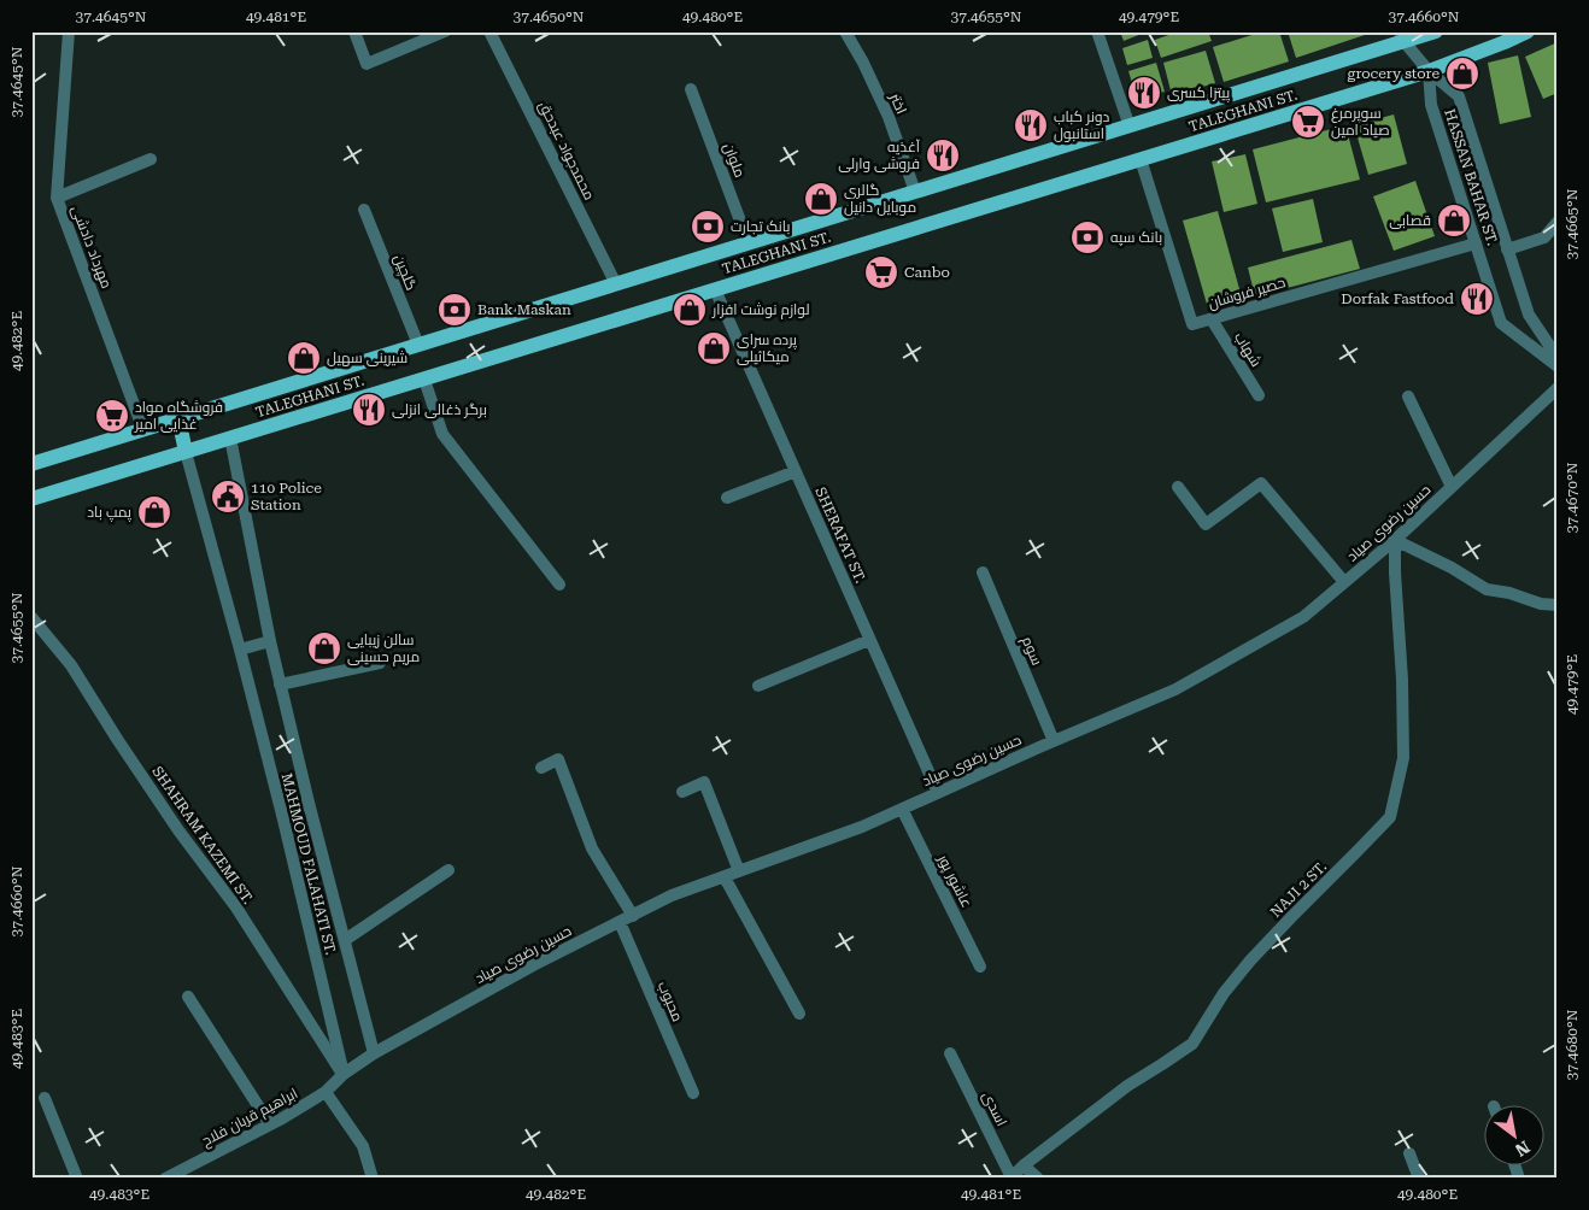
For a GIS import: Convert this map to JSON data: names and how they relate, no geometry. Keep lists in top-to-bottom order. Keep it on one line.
{"streets":{"main road":["TALEGHANI ST."],"street":["اختر","محمدجواد عبدحق","ملوان","HASSAN BAHAR ST.","مهرداد دادشی","گلچین","حصیر فروشان","شهاب","حسین رضوی صیاد","SHERAFAT ST.","سوم","SHAHRAM KAZEMI ST.","MAHMOUD FALAHATI ST.","عاشور پور","NAJI 2 ST.","محبوب","اسدی","ابراهیم قربان فلاح"]},"crossings":[["اختر","TALEGHANI ST."],["TALEGHANI ST.","محمدجواد عبدحق"],["TALEGHANI ST.","ملوان"],["TALEGHANI ST.","HASSAN BAHAR ST."],["TALEGHANI ST.","مهرداد دادشی"],["TALEGHANI ST.","گلچین"],["TALEGHANI ST.","حصیر فروشان"],["TALEGHANI ST.","SHERAFAT ST."],["TALEGHANI ST.","MAHMOUD FALAHATI ST."],["HASSAN BAHAR ST.","حصیر فروشان"],["حصیر فروشان","شهاب"],["حسین رضوی صیاد","SHERAFAT ST."],["حسین رضوی صیاد","سوم"],["حسین رضوی صیاد","SHAHRAM KAZEMI ST."],["حسین رضوی صیاد","MAHMOUD FALAHATI ST."],["حسین رضوی صیاد","عاشور پور"],["حسین رضوی صیاد","NAJI 2 ST."],["حسین رضوی صیاد","محبوب"],["حسین رضوی صیاد","ابراهیم قربان فلاح"],["SHAHRAM KAZEMI ST.","MAHMOUD FALAHATI ST."],["SHAHRAM KAZEMI ST.","ابراهیم قربان فلاح"],["MAHMOUD FALAHATI ST.","ابراهیم قربان فلاح"],["NAJI 2 ST.","اسدی"]],"places":{"shop":["grocery store","گالری موبایل دانیل","قصابی","لوازم نوشت افزار","پرده سرای میکائیلی","شیرینی سهیل","پمپ باد","سالن زیبایی مریم حسینی"],"restaurant":["پیتزا کسری","دونر کباب استانبول","آغذیه فروشی وارلی","Dorfak Fastfood","برگر ذغالی انزلی"],"supermarket":["سوپرمرغ صیاد امین","Canbo","فروشگاه مواد غذایی امیر"],"bank":["بانک تجارت","بانک سپه","Bank Maskan"],"public building":["110 Police Station"]},"north":"bottom right","coordinates":["37.4645°N","49.481°E","37.4650°N","49.480°E","37.4655°N","49.479°E","37.4660°N","37.4665°N","49.482°E","37.4670°N","49.483°E","37.4680°N"]}
